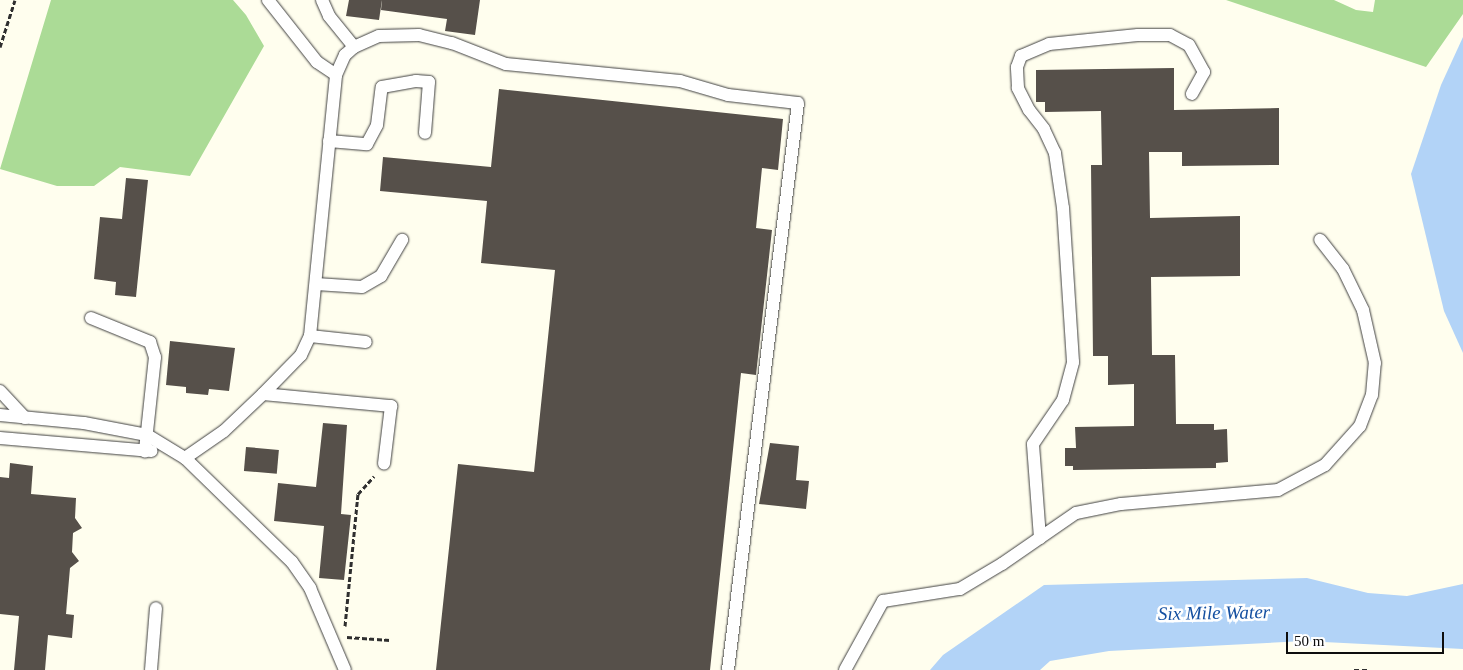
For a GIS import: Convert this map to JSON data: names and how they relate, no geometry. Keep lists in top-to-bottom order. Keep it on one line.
{"water":["Six Mile Water"],"scale_bar":"50 m"}
